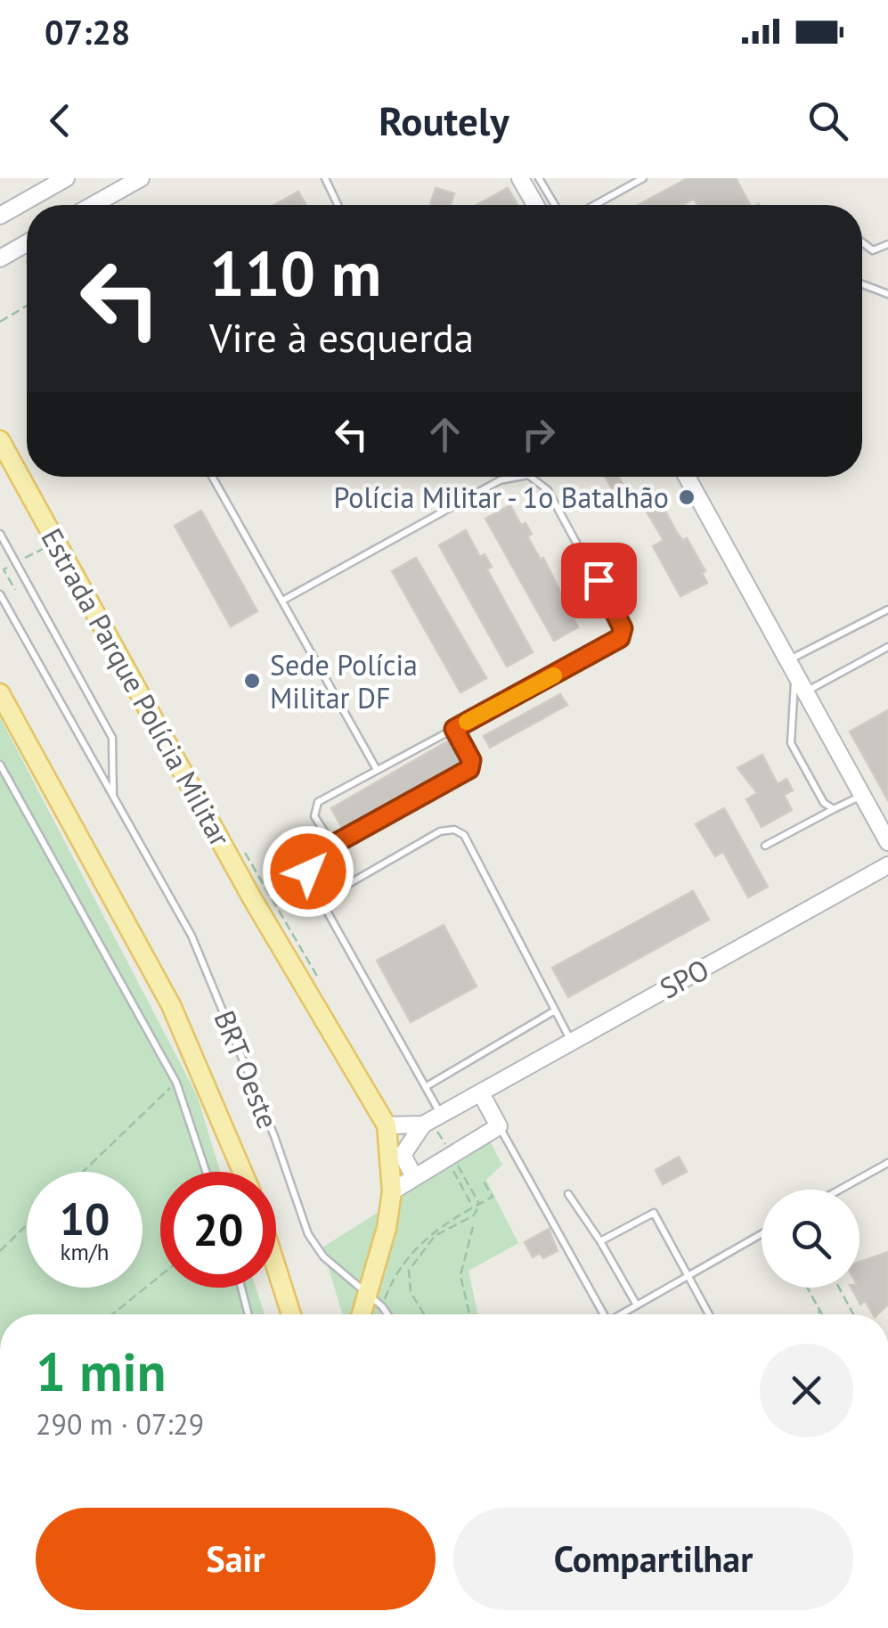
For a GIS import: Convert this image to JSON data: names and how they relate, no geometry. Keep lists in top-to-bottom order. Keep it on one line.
{"streets":{"main road":["Estrada Parque Polícia Militar"],"street":["SPO"],"lane":["BRT Oeste"]},"crossings":[["Estrada Parque Polícia Militar","SPO"],["Estrada Parque Polícia Militar","BRT Oeste"]],"places":["Polícia Militar - 1o Batalhão","Sede Polícia Militar DF"],"page":{"status":"07:28","header":"Routely","turn":["110 m","Vire à esquerda"],"speed":"10 km/h","limit":"20","heading":["1 min","290 m · 07:29"],"buttons":["Sair","Compartilhar"]}}
